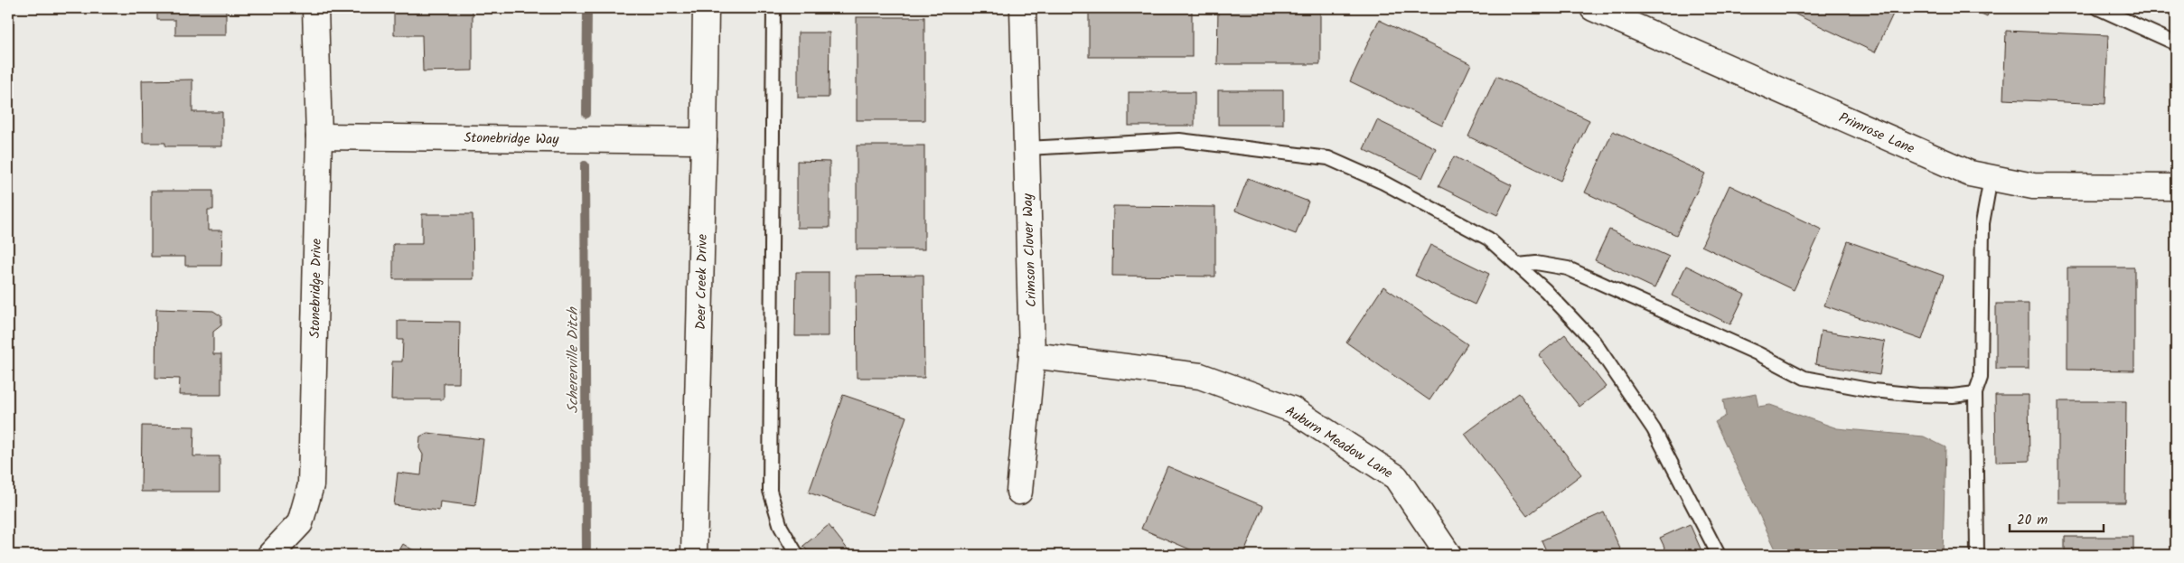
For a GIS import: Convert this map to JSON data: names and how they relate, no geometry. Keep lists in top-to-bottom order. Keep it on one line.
{"streets":{"street":["Primrose Lane","Stonebridge Way","Crimson Clover Way","Deer Creek Drive","Stonebridge Drive","Auburn Meadow Lane"]},"crossings":[["Stonebridge Way","Deer Creek Drive"],["Stonebridge Way","Stonebridge Drive"],["Crimson Clover Way","Auburn Meadow Lane"]],"water":["Schererville Ditch"],"scale_bar":"20 m"}
